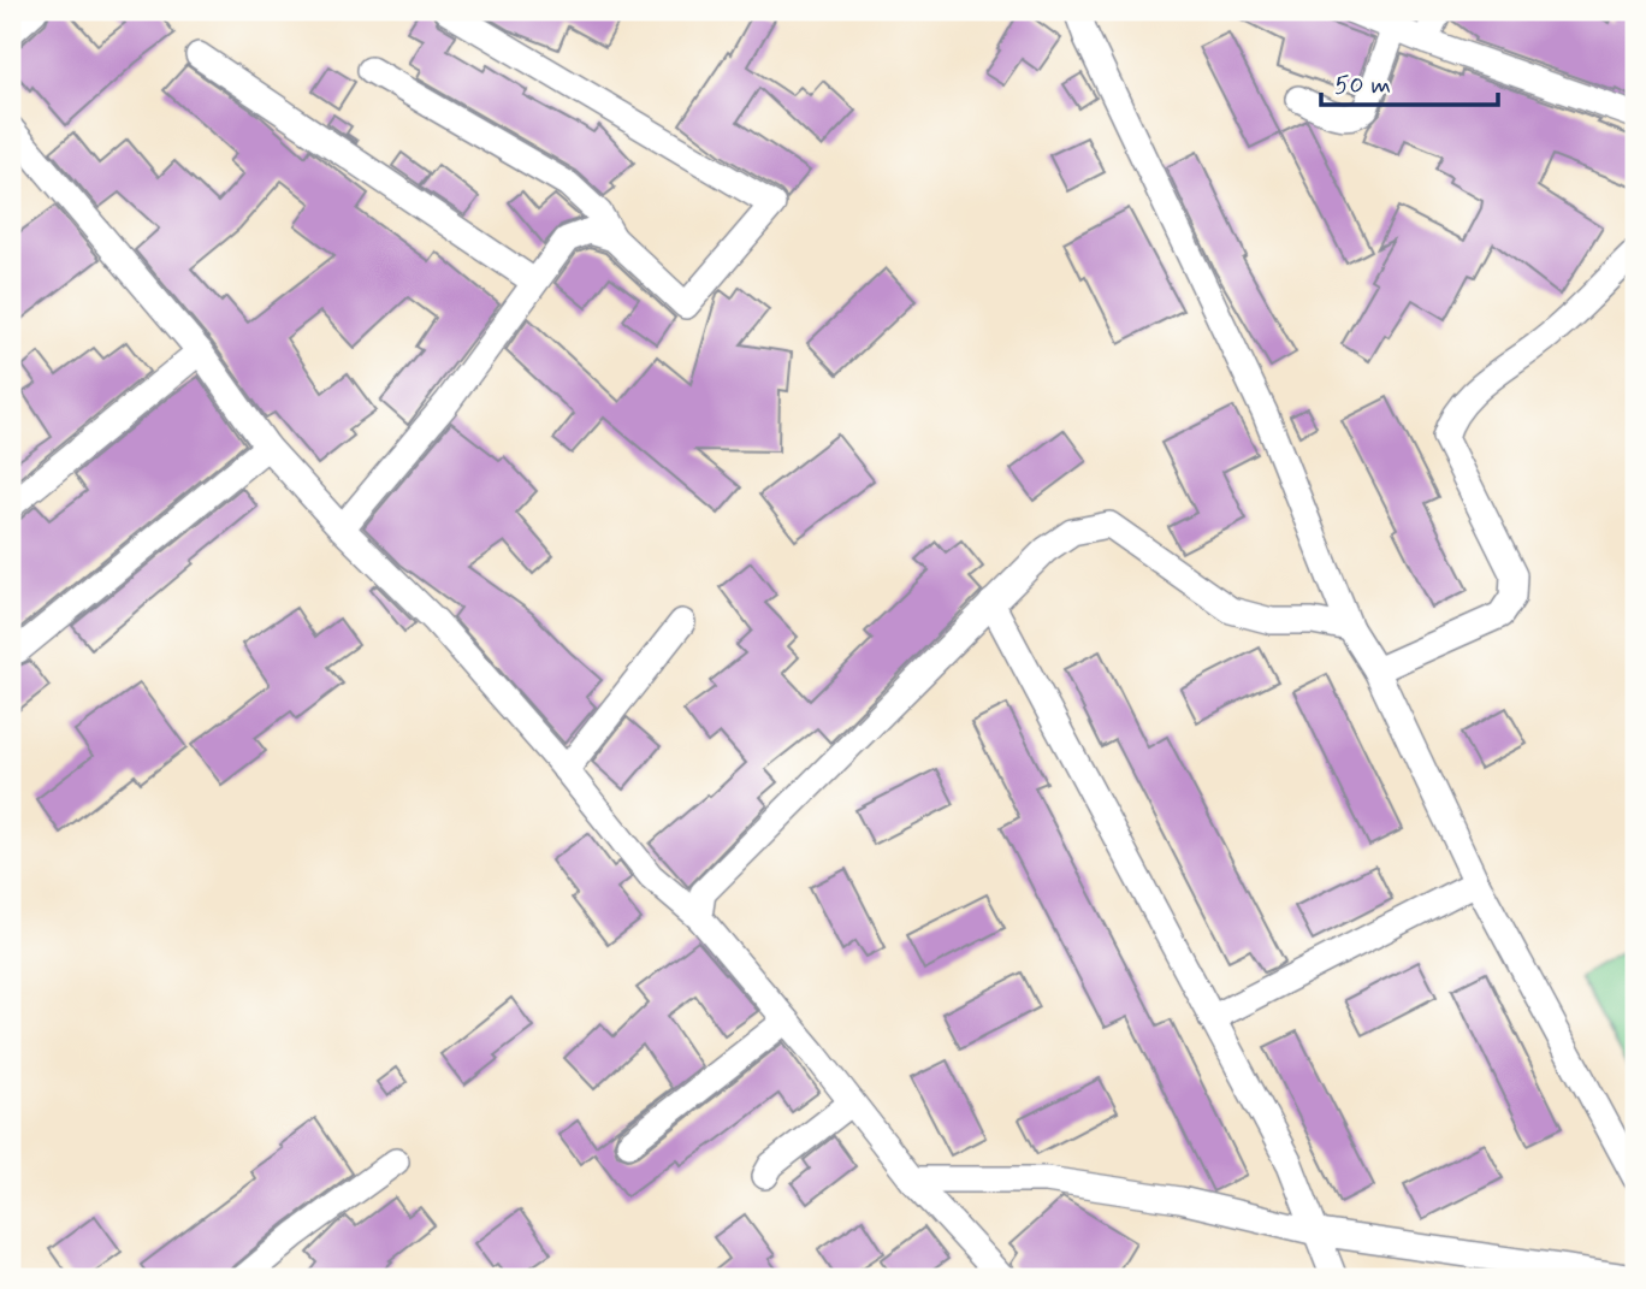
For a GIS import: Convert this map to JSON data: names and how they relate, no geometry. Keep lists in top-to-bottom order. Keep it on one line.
{"scale_bar":"50 m"}
